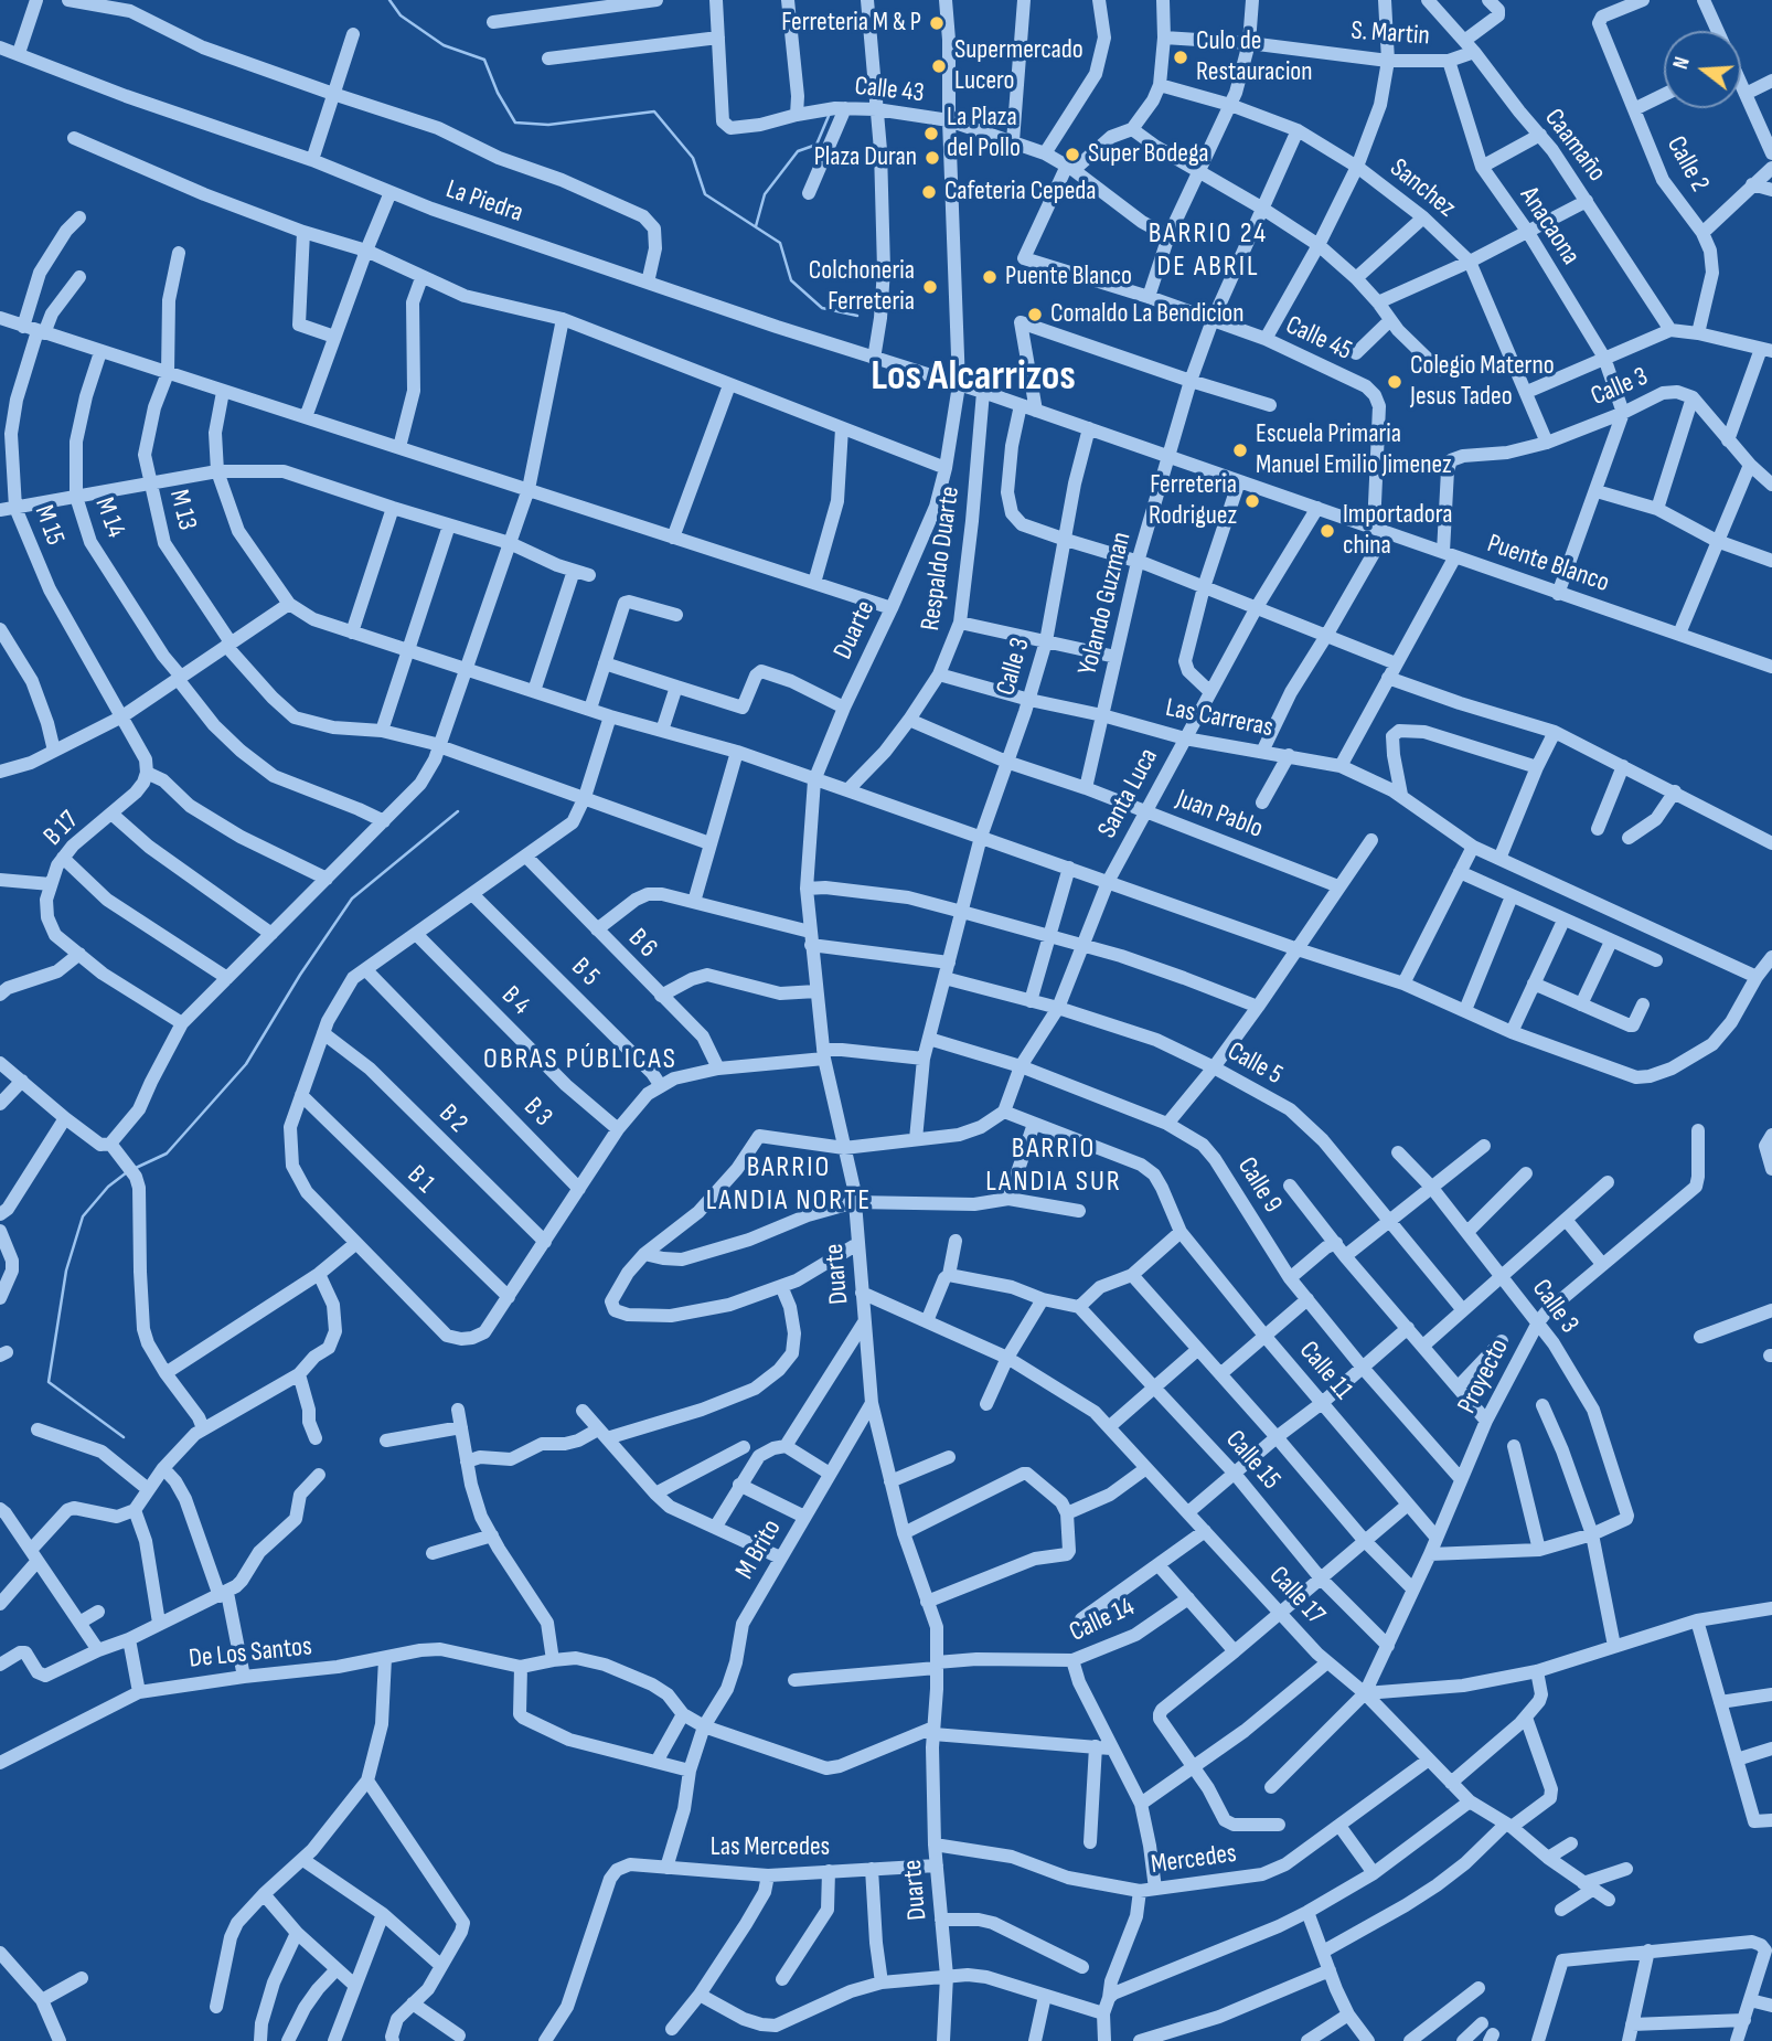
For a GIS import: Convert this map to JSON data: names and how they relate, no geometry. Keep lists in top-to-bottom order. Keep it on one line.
{"streets":{"street":["S. Martin","Calle 43","Caamaño","Calle 2","Sanchez","La Piedra","Anacaona","Calle 45","Calle 3","M 13","M 14","M 15","Respaldo Duarte","Puente Blanco","Yolando Guzman","Duarte","Las Carreras","Santa Luca","Juan Pablo","B 17","B 6","B 5","B 4","Calle 5","B 3","B 2","B 1","Calle 9","Calle 11","Proyecto","Calle 15","M Brito","Calle 17","Calle 14","De Los Santos","Las Mercedes","Mercedes"]},"crossings":[["S. Martin","Caamaño"],["S. Martin","Anacaona"],["Calle 43","Calle 45"],["Calle 43","Duarte"],["Sanchez","Calle 3"],["Sanchez","Yolando Guzman"],["La Piedra","Puente Blanco"],["La Piedra","Duarte"],["Anacaona","Calle 3"],["Calle 45","Puente Blanco"],["Calle 45","Yolando Guzman"],["Calle 3","Puente Blanco"],["Calle 3","Las Carreras"],["Calle 3","Juan Pablo"],["Calle 3","Calle 5"],["Calle 3","Calle 9"],["Calle 3","Proyecto"],["Respaldo Duarte","Puente Blanco"],["Respaldo Duarte","Las Carreras"],["Respaldo Duarte","Juan Pablo"],["Puente Blanco","Yolando Guzman"],["Puente Blanco","Duarte"],["Puente Blanco","Santa Luca"],["Yolando Guzman","Las Carreras"],["Yolando Guzman","Juan Pablo"],["Duarte","Calle 5"],["Duarte","M Brito"],["Duarte","Calle 17"],["Duarte","Calle 14"],["Duarte","Las Mercedes"],["Duarte","Mercedes"],["Las Carreras","Santa Luca"],["Santa Luca","Juan Pablo"],["Santa Luca","Calle 5"],["Santa Luca","Calle 9"],["Santa Luca","Calle 11"],["B 6","Calle 5"],["Calle 9","Proyecto"],["Calle 11","Proyecto"],["Proyecto","Calle 15"],["Proyecto","Calle 17"],["M Brito","Las Mercedes"],["Calle 17","Mercedes"]],"districts":["BARRIO 24 DE ABRIL","Los Alcarrizos","OBRAS PÚBLICAS","BARRIO LANDIA SUR","BARRIO LANDIA NORTE"],"places":["Ferreteria M & P","Culo de Restauracion","Supermercado Lucero","La Plaza del Pollo","Super Bodega","Plaza Duran","Cafeteria Cepeda","Puente Blanco","Colchoneria Ferreteria","Comaldo La Bendicion","Colegio Materno Jesus Tadeo","Escuela Primaria Manuel Emilio Jimenez","Ferreteria Rodriguez","Importadora china"],"north":"left"}
